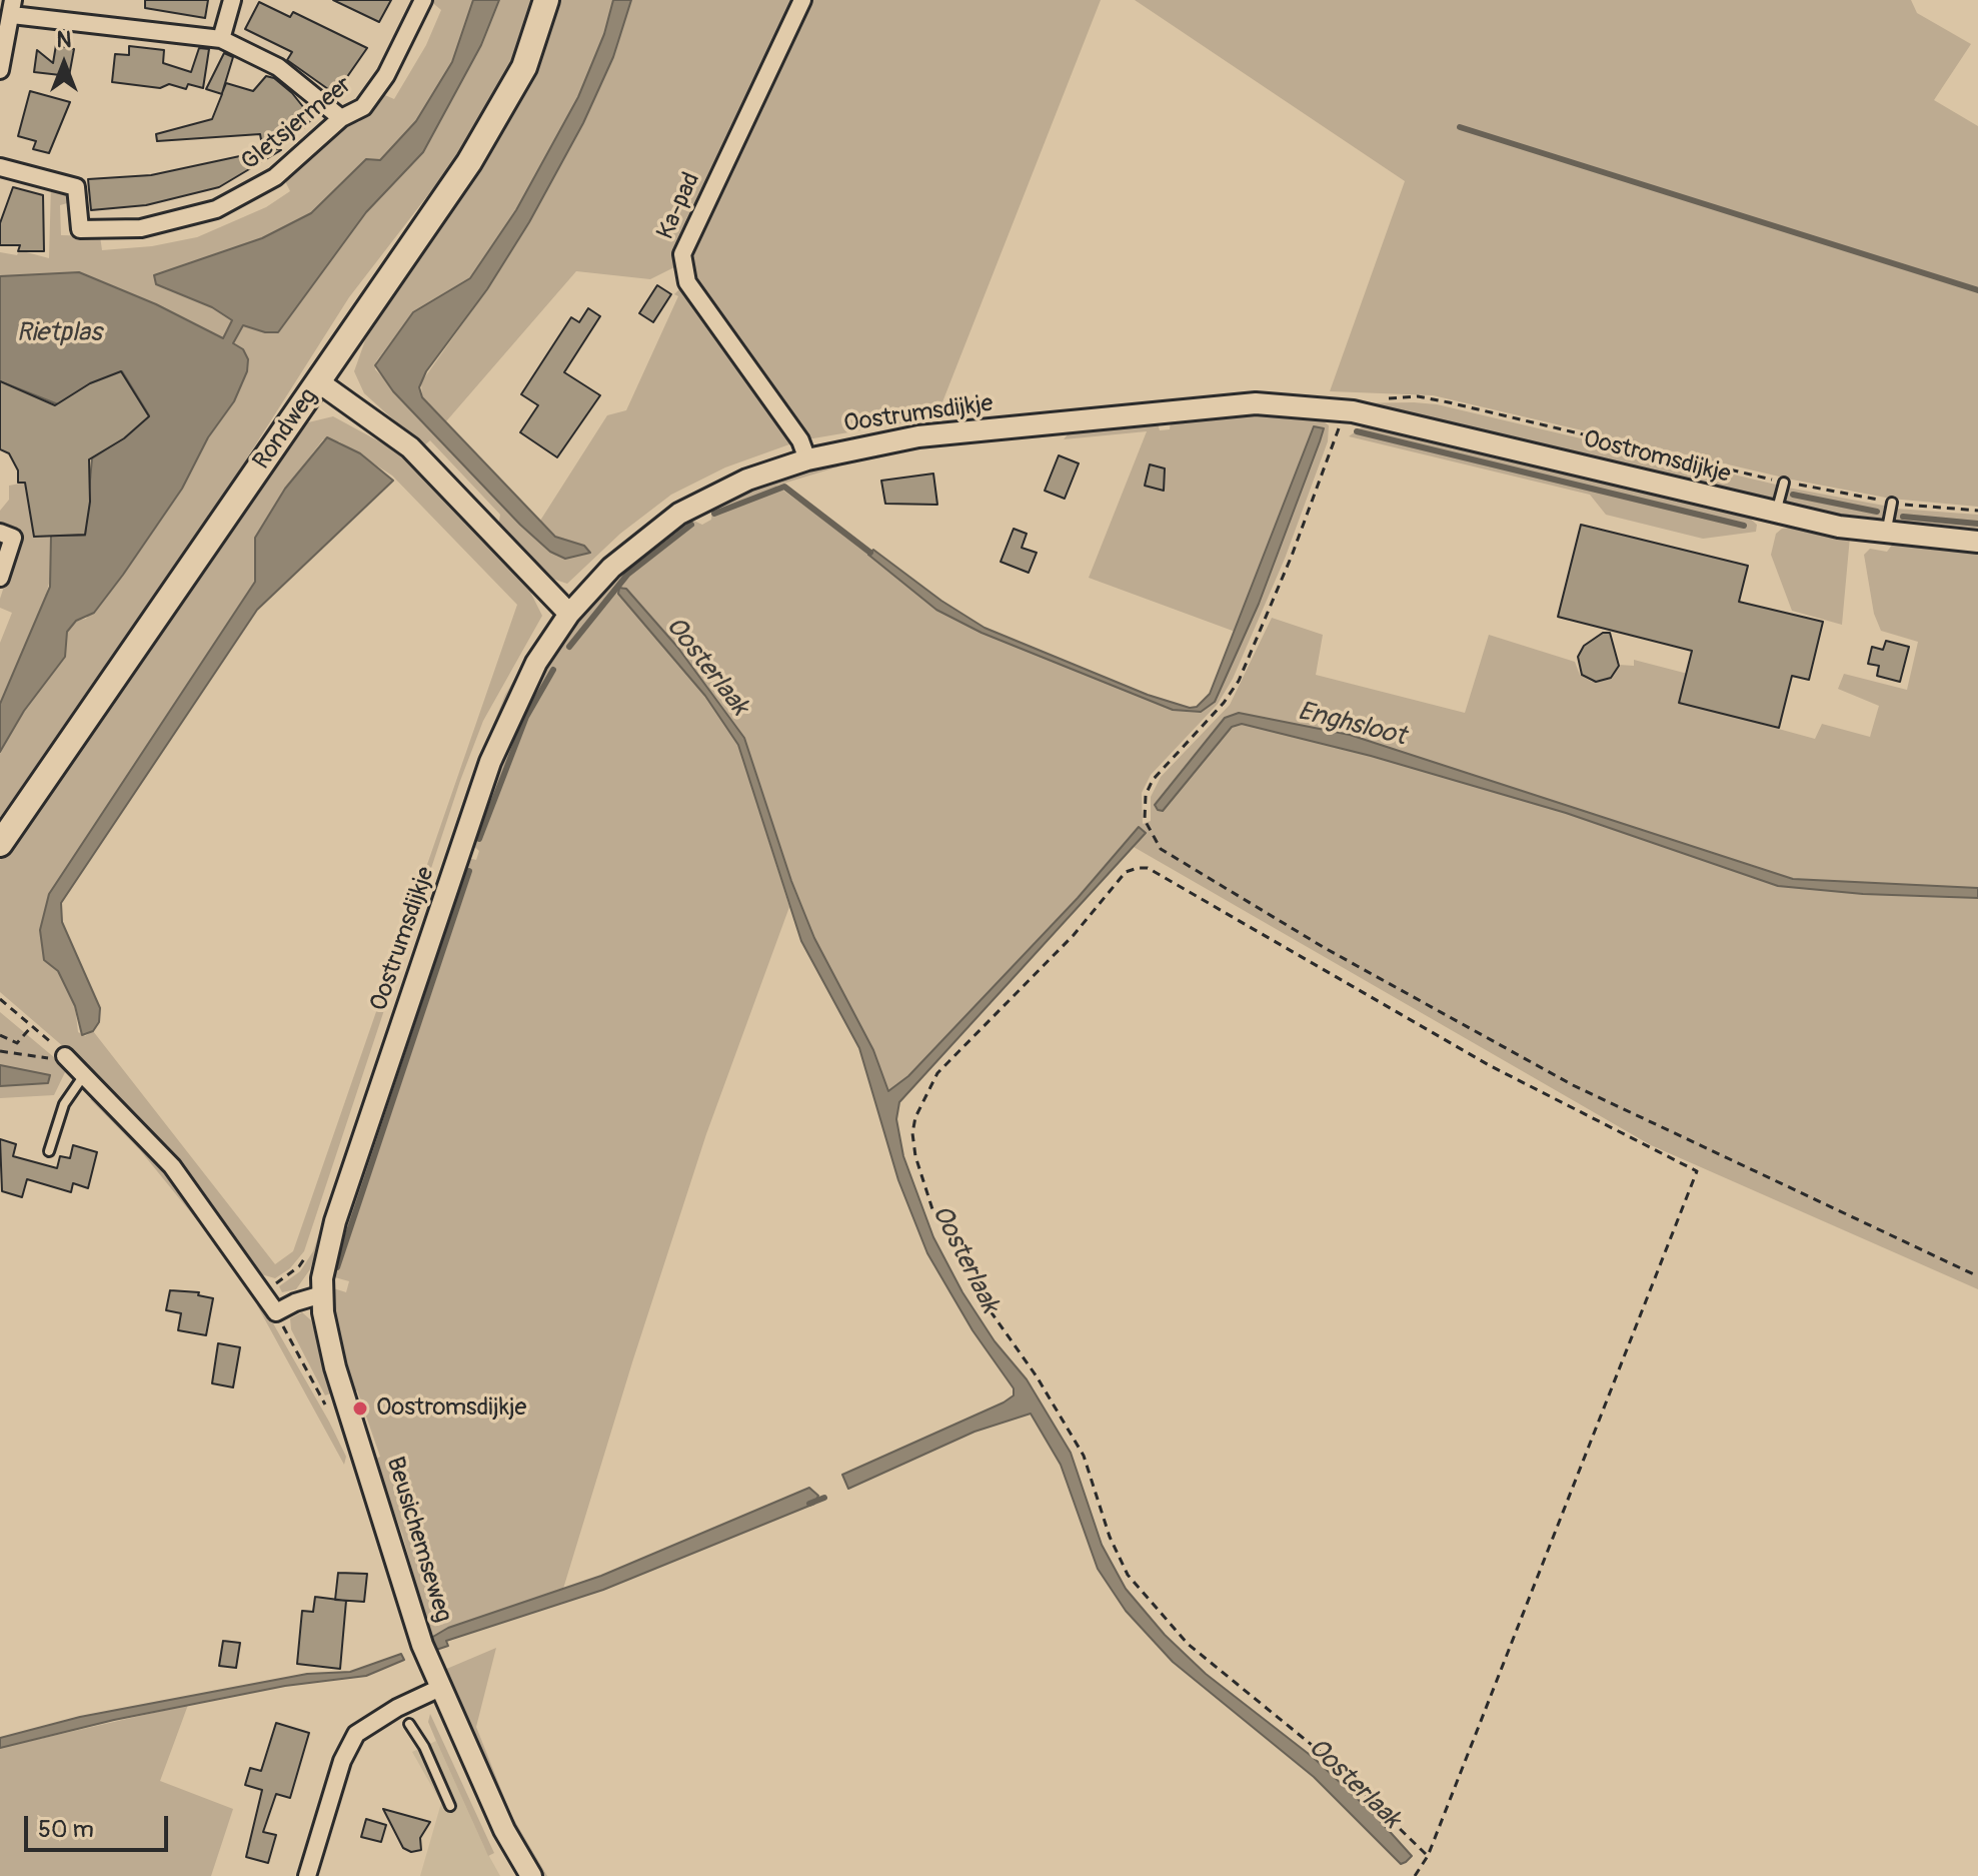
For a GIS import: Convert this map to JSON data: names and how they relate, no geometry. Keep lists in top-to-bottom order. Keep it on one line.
{"streets":{"main road":["Rondweg"],"street":["Gletsjermeer","Ka-pad","Oostrumsdijkje","Oostromsdijkje","Beusichemseweg"]},"crossings":[["Ka-pad","Oostrumsdijkje"],["Oostrumsdijkje","Oostromsdijkje"],["Oostrumsdijkje","Beusichemseweg"]],"water":["Rietplas","Oosterlaak","Enghsloot"],"places":["Oostromsdijkje"],"scale_bar":"50 m","north":"top"}
